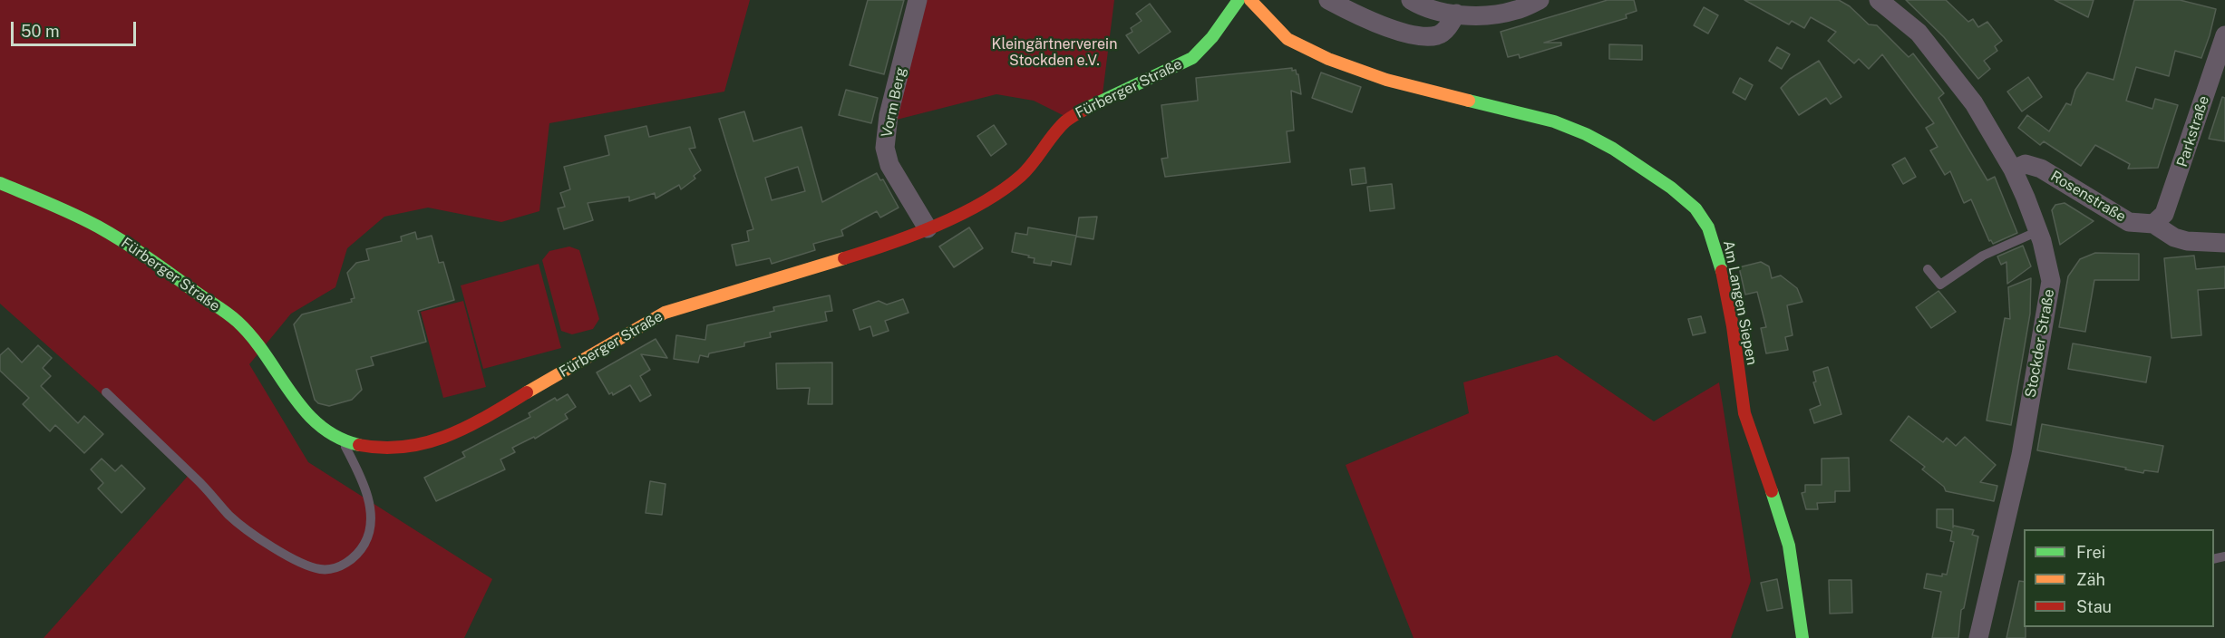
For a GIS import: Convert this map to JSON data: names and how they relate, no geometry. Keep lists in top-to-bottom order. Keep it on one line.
{"streets":{"street":["Fürberger Straße","Vorm Berg","Parkstraße","Rosenstraße","Am Langen Siepen","Stockder Straße"]},"crossings":[["Fürberger Straße","Vorm Berg"],["Parkstraße","Rosenstraße"],["Rosenstraße","Stockder Straße"]],"parks":["Kleingärtnerverein Stockden e.V."],"legend":["Frei","Zäh","Stau"],"scale_bar":"50 m"}
